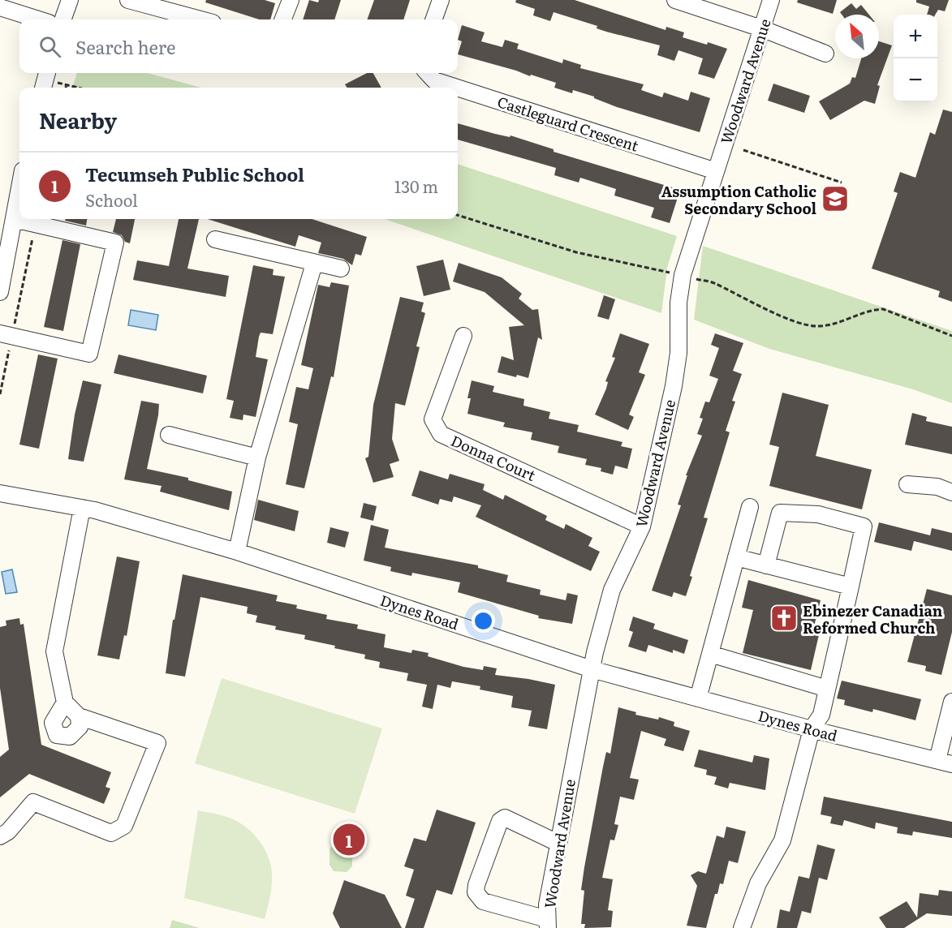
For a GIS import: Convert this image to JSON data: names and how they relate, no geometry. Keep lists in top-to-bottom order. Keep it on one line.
{"streets":{"street":["Woodward Avenue","Castleguard Crescent","Donna Court","Dynes Road"]},"crossings":[["Woodward Avenue","Castleguard Crescent"],["Woodward Avenue","Donna Court"],["Woodward Avenue","Dynes Road"]],"places":{"school or university":["Assumption Catholic Secondary School"],"church":["Ebinezer Canadian Reformed Church"]},"north":"top left","page":{"map_buttons":["+","−"],"search":"Search here","heading":"Nearby","list":[{"mark":"1","name":"Tecumseh Public School","note":"School","value":"130 m"}],"pins":"1"}}
